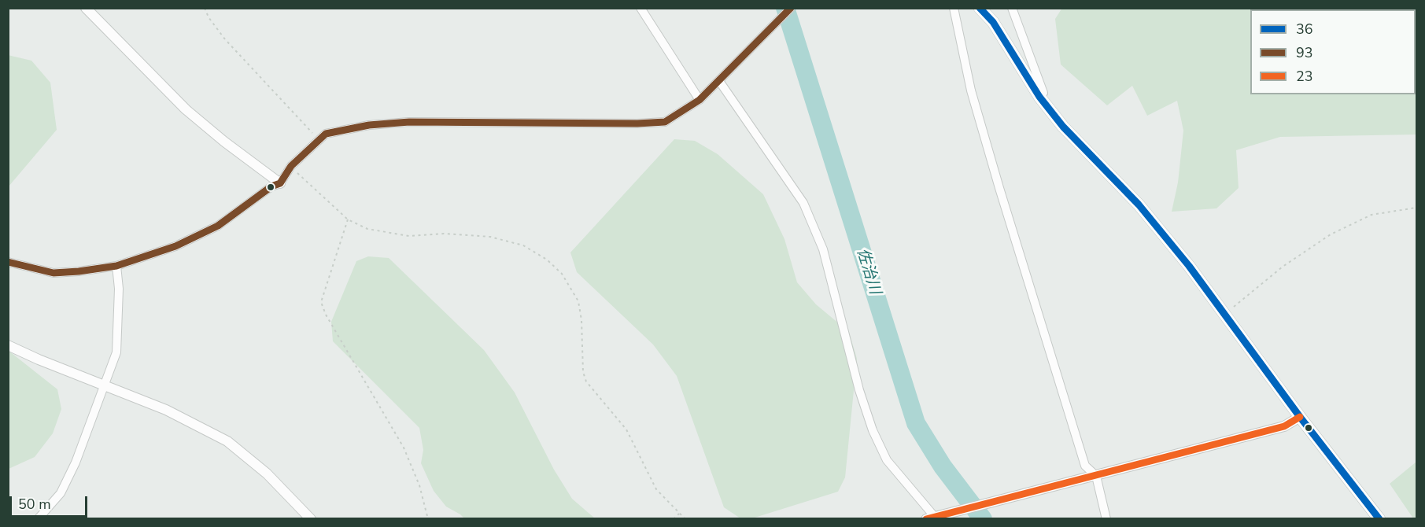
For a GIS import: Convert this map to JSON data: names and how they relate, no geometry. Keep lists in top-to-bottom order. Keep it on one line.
{"water":["佐治川"],"lines":["transit line 36","transit line 93","transit line 23"],"legend":["36","93","23"],"scale_bar":"50 m"}
